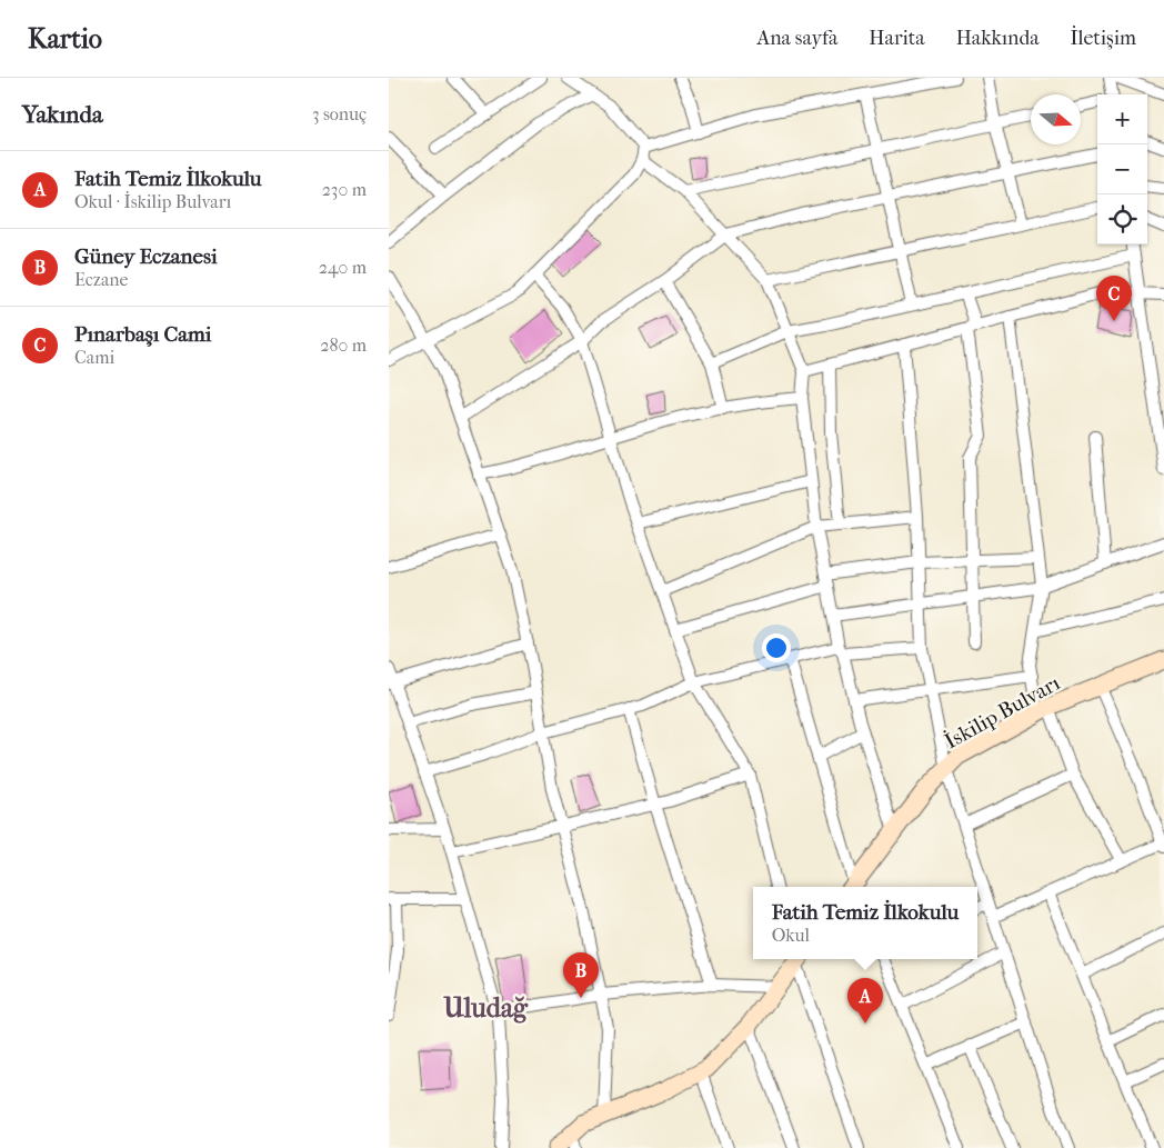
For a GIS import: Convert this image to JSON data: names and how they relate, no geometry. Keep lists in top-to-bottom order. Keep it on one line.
{"streets":{"main road":["İskilip Bulvarı"]},"districts":["Uludağ"],"north":"right","page":{"header":"Kartio","nav":["Ana sayfa","Harita","Hakkında","İletişim"],"heading":["Yakında","3 sonuç"],"map_buttons":["+","−"],"list":[{"mark":"A","name":"Fatih Temiz İlkokulu","note":"Okul · İskilip Bulvarı","value":"230 m"},{"mark":"B","name":"Güney Eczanesi","note":"Eczane","value":"240 m"},{"mark":"C","name":"Pınarbaşı Cami","note":"Cami","value":"280 m"}],"pins":["C","B","A"],"popup":["Fatih Temiz İlkokulu","Okul"]}}
